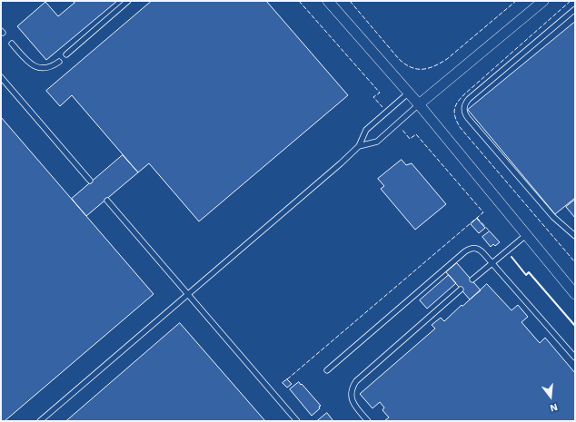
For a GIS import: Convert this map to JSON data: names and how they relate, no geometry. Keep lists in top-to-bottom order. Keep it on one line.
{"north":"bottom"}
